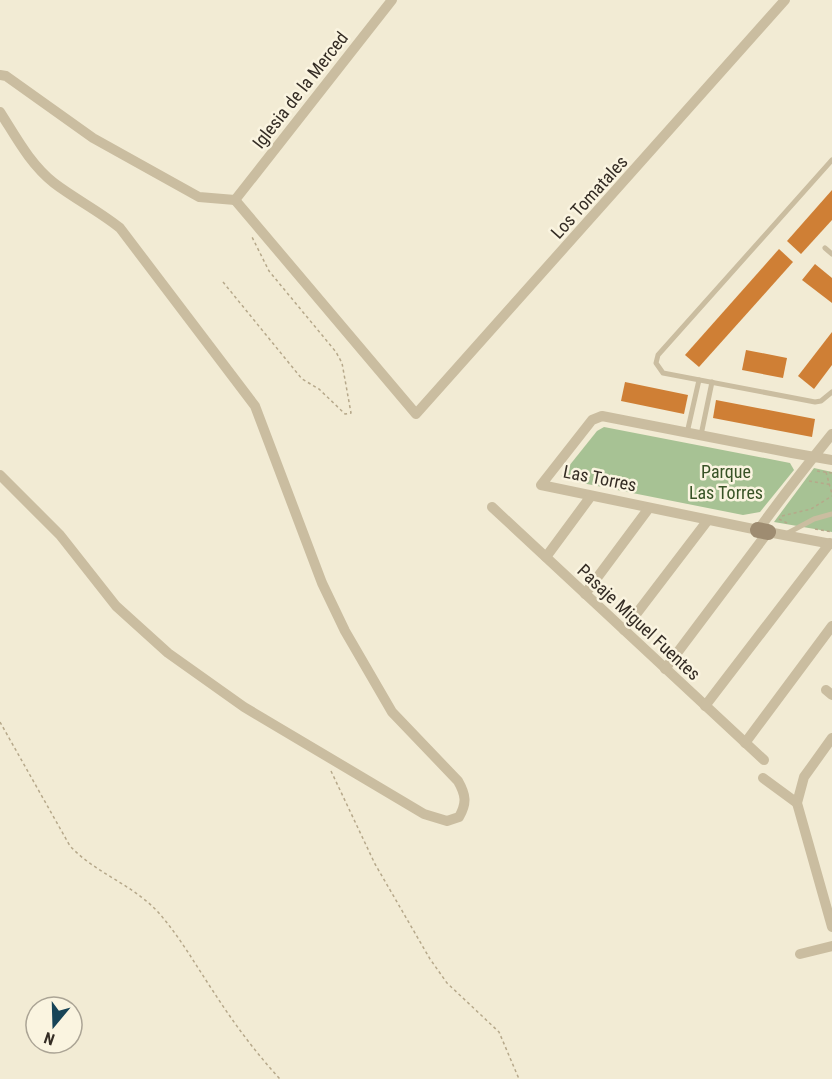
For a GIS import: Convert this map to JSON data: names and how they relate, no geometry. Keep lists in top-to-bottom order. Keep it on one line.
{"streets":{"street":["Iglesia de la Merced","Los Tomatales","Las Torres","Pasaje Miguel Fuentes"]},"parks":["Parque Las Torres"],"north":"bottom"}
